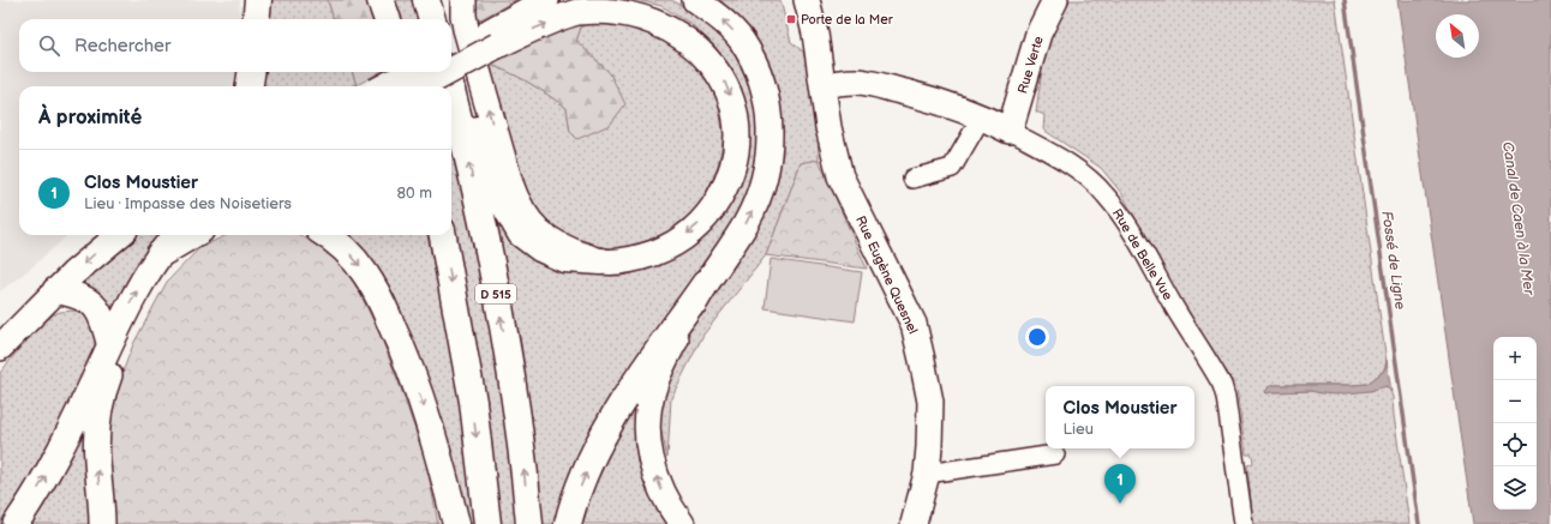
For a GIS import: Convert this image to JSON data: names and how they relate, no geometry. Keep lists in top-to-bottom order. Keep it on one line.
{"streets":{"highway":["D 515"],"main road":["Rue Verte","Rue de Belle Vue","Rue Eugène Quesnel"]},"crossings":[["Rue Verte","Rue de Belle Vue"],["Rue de Belle Vue","Rue Eugène Quesnel"]],"water":["Canal de Caen à la Mer","Fossé de Ligne"],"places":{"transit":["Porte de la Mer"]},"north":"top left","page":{"search":"Rechercher","heading":"À proximité","list":[{"mark":"1","name":"Clos Moustier","note":"Lieu · Impasse des Noisetiers","value":"80 m"}],"map_buttons":["+","−"],"popup":["Clos Moustier","Lieu"],"pins":"1"}}
